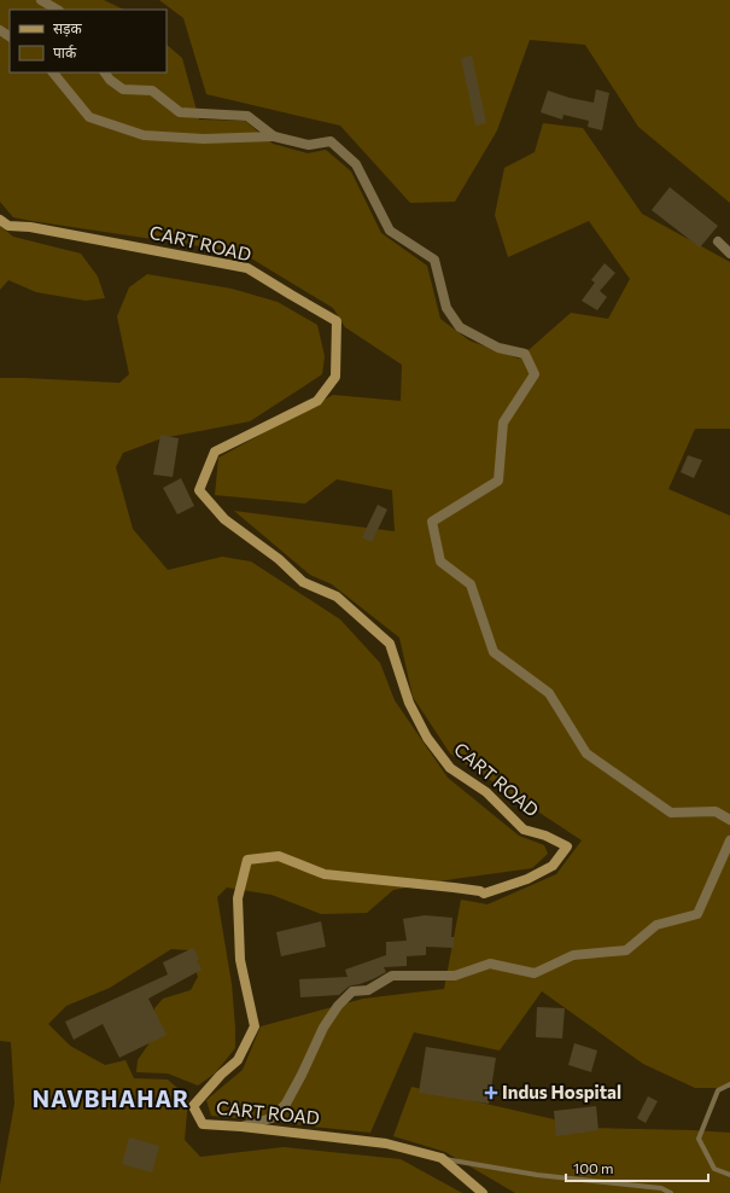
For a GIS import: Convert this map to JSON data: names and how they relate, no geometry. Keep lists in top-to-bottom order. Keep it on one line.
{"streets":{"main road":["CART ROAD"]},"districts":["NAVBHAHAR"],"places":{"health":["Indus Hospital"]},"legend":["सड़क","पार्क"],"scale_bar":"100 m"}
